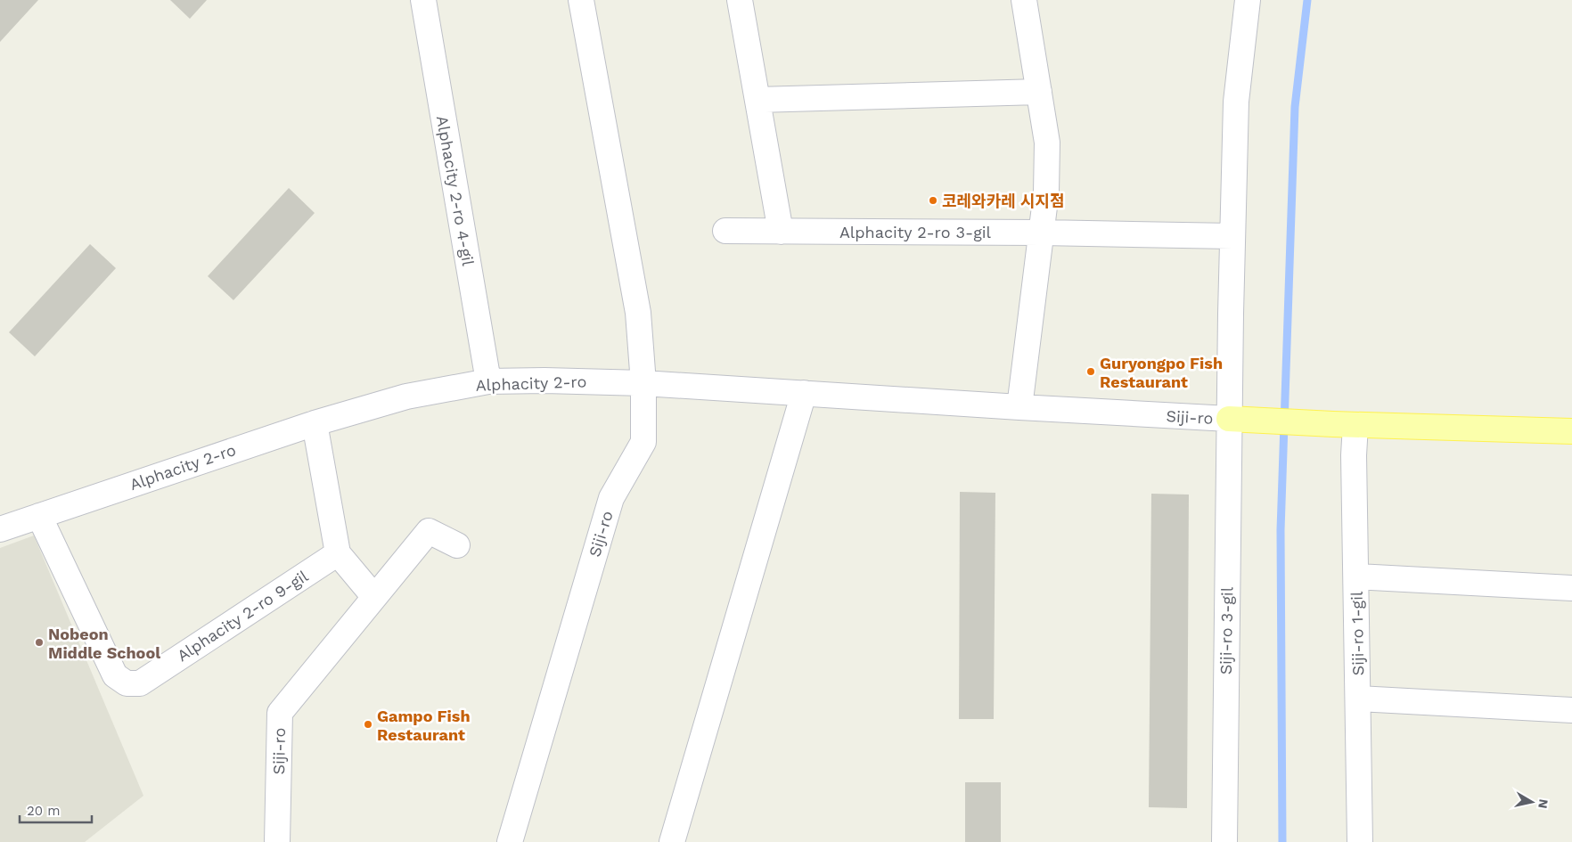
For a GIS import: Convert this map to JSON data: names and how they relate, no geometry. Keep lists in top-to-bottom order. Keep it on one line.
{"streets":{"street":["Alphacity 2-ro 4-gil","Alphacity 2-ro 3-gil","Alphacity 2-ro","Siji-ro","Alphacity 2-ro 9-gil","Siji-ro 3-gil","Siji-ro 1-gil"]},"crossings":[["Alphacity 2-ro 4-gil","Alphacity 2-ro"],["Alphacity 2-ro","Siji-ro"],["Alphacity 2-ro","Alphacity 2-ro 9-gil"],["Siji-ro","Siji-ro 3-gil"]],"places":["코레와카레 시지점","Guryongpo Fish Restaurant","Nobeon Middle School","Gampo Fish Restaurant"],"scale_bar":"20 m","north":"right"}
